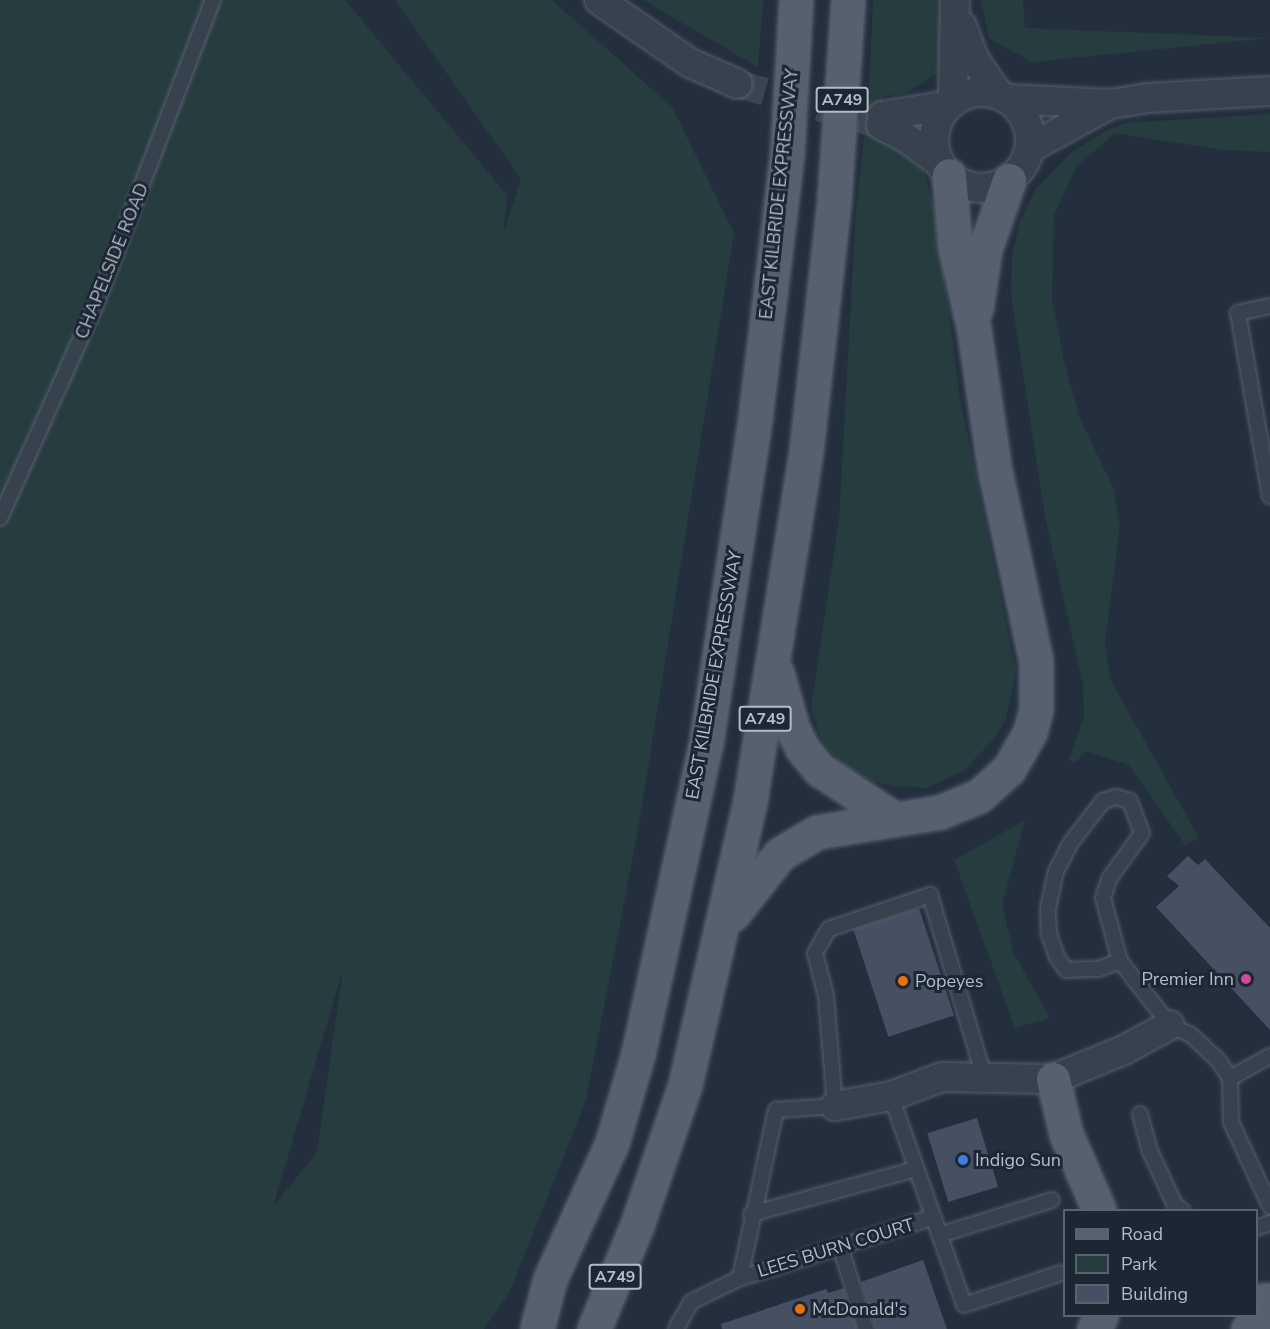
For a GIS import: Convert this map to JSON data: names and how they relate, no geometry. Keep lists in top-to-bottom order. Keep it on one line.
{"streets":{"main road":["A749","EAST KILBRIDE EXPRESSWAY"],"lane":["CHAPELSIDE ROAD","LEES BURN COURT"]},"places":["Premier Inn","Popeyes","Indigo Sun","McDonald's"],"legend":["Road","Park","Building"]}
